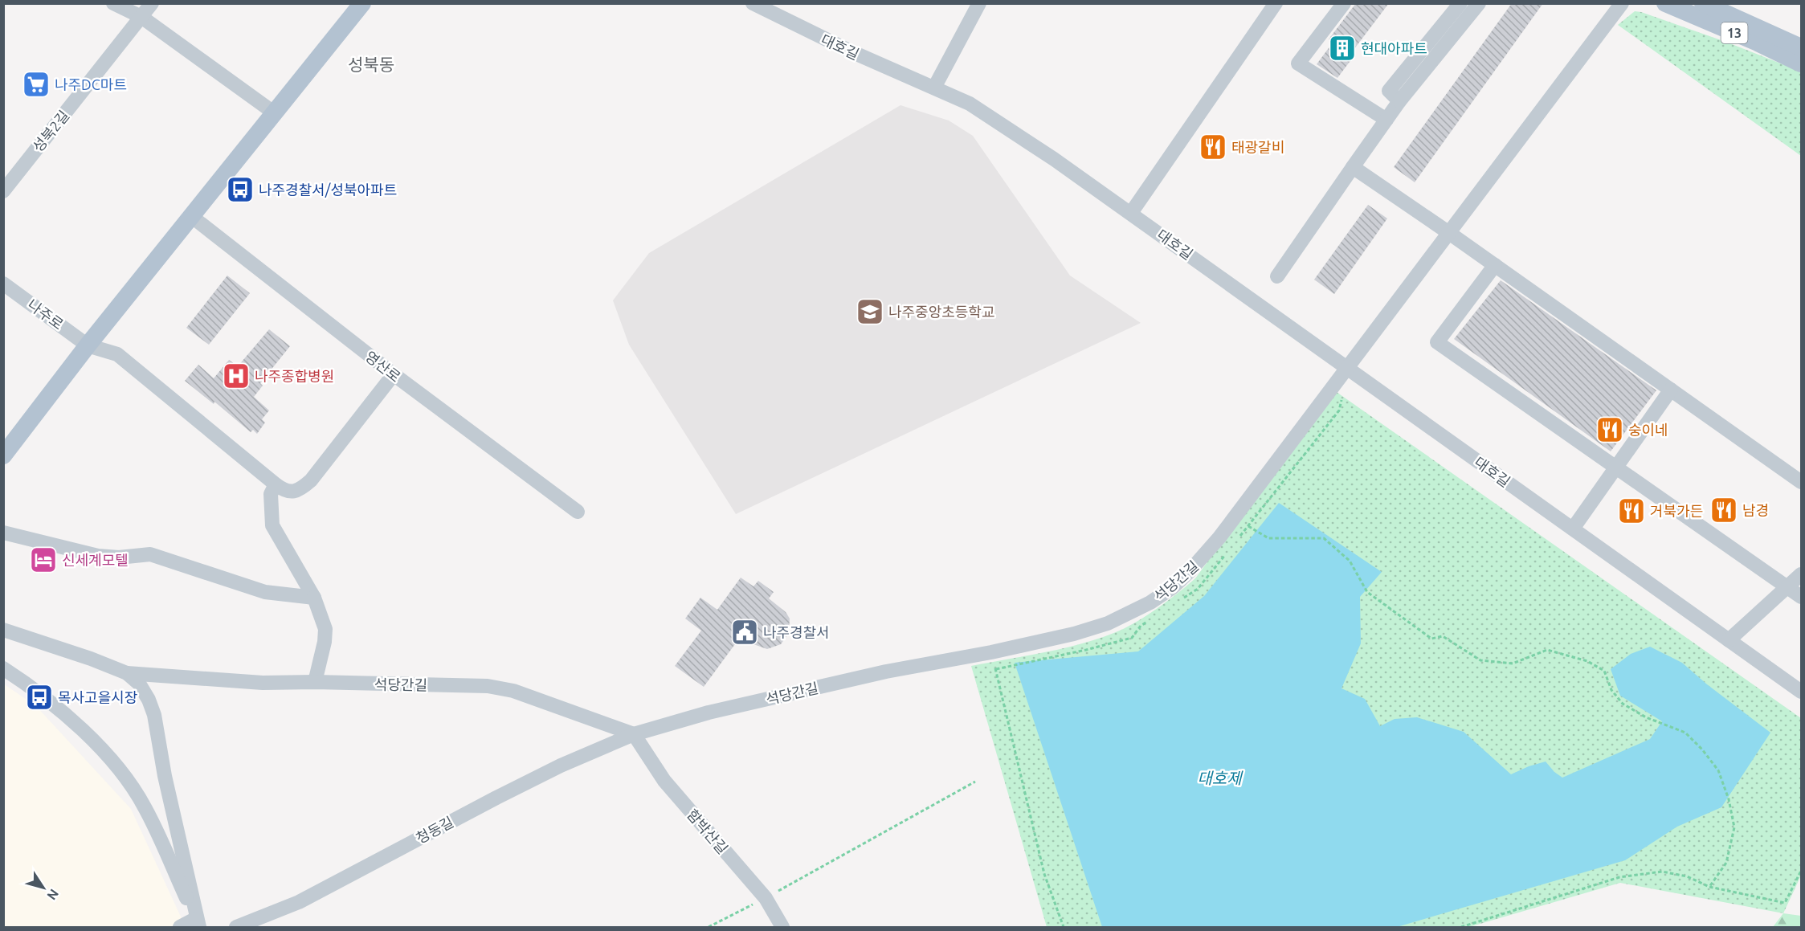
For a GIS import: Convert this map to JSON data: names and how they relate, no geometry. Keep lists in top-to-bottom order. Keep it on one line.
{"streets":{"main road":["13"],"street":["대호길","성북2길","나주로","영산로","석당간길","청동길","함박산길"]},"crossings":[["대호길","석당간길"],["석당간길","청동길"],["석당간길","함박산길"],["청동길","함박산길"]],"districts":["성북동"],"water":["대호제"],"places":{"building":["현대아파트"],"supermarket":["나주DC마트"],"restaurant":["태광갈비","숭이네","남경","거북가든"],"bus stop":["나주경찰서/성북아파트","목사고을시장"],"school or university":["나주중앙초등학교"],"hospital":["나주종합병원"],"hotel":["신세계모텔"],"public building":["나주경찰서"]},"north":"bottom right"}
